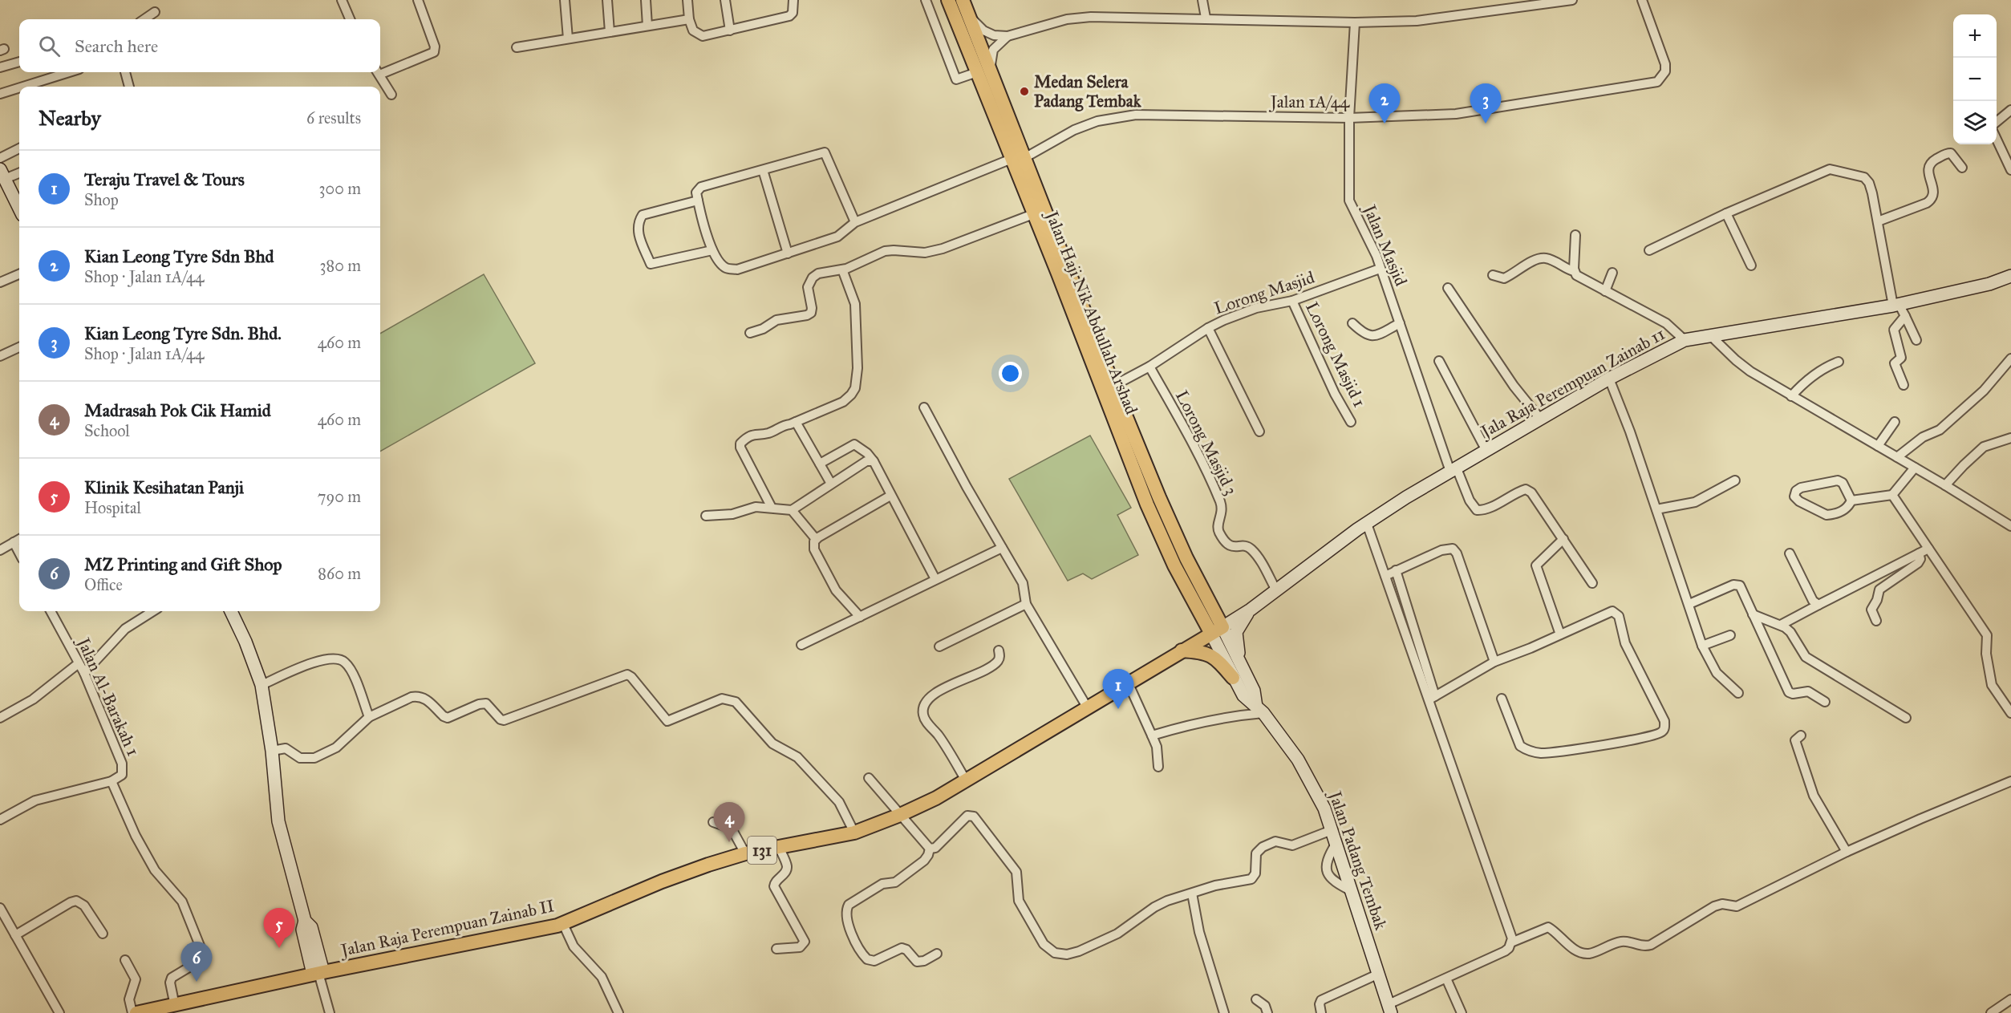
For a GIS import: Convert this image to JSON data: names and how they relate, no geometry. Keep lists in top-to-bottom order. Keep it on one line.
{"streets":{"main road":["Jalan Haji Nik Abdullah Arshad","Jala Raja Perempuan Zainab 11","131","Jalan Padang Tembak","Jalan Raja Perempuan Zainab II"],"street":["Jalan 1A/44","Jalan Masjid","Lorong Masjid","Lorong Masjid 1","Lorong Masjid 3","Jalan Al-Barakah 1"]},"crossings":[["Jalan 1A/44","Jalan Masjid"],["Jalan 1A/44","Jalan Haji Nik Abdullah Arshad"],["Jalan Masjid","Lorong Masjid"],["Jalan Masjid","Jala Raja Perempuan Zainab 11"],["Lorong Masjid","Jalan Haji Nik Abdullah Arshad"],["Lorong Masjid","Lorong Masjid 1"],["Lorong Masjid","Lorong Masjid 3"],["Jalan Haji Nik Abdullah Arshad","Jala Raja Perempuan Zainab 11"],["Jalan Haji Nik Abdullah Arshad","Jalan Padang Tembak"],["Jalan Haji Nik Abdullah Arshad","Jalan Raja Perempuan Zainab II"],["Jala Raja Perempuan Zainab 11","Lorong Masjid 3"],["Jala Raja Perempuan Zainab 11","Jalan Padang Tembak"],["Jala Raja Perempuan Zainab 11","Jalan Raja Perempuan Zainab II"],["Jalan Padang Tembak","Jalan Raja Perempuan Zainab II"]],"places":["Medan Selera Padang Tembak"],"page":{"map_buttons":["+","−"],"search":"Search here","pins":["2","3","1","4","5","6"],"heading":["Nearby","6 results"],"list":[{"mark":"1","name":"Teraju Travel & Tours","note":"Shop","value":"300 m"},{"mark":"2","name":"Kian Leong Tyre Sdn Bhd","note":"Shop · Jalan 1A/44","value":"380 m"},{"mark":"3","name":"Kian Leong Tyre Sdn. Bhd.","note":"Shop · Jalan 1A/44","value":"460 m"},{"mark":"4","name":"Madrasah Pok Cik Hamid","note":"School","value":"460 m"},{"mark":"5","name":"Klinik Kesihatan Panji","note":"Hospital","value":"790 m"},{"mark":"6","name":"MZ Printing and Gift Shop","note":"Office","value":"860 m"}]}}
